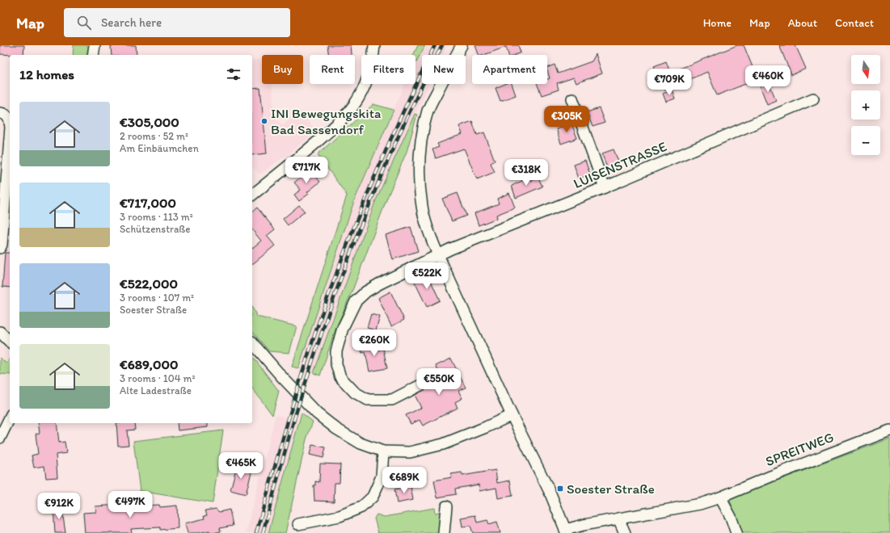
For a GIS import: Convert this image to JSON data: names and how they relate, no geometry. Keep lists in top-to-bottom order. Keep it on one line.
{"streets":{"street":["LUISENSTRASSE","SPREITWEG"]},"places":{"other":["INI Bewegungskita Bad Sassendorf"],"transit":["Soester Straße"]},"north":"bottom","page":{"header":"Map","search":"Search here","nav":["Home","Map","About","Contact"],"map_buttons":["+","−"],"chip":["Buy","Rent","Filters","New","Apartment"],"heading":"12 homes","price":["€460K","€709K","€305K","€717K","€318K","€522K","€260K","€550K","€465K","€689K","€497K","€912K"],"list":[{"name":"€305,000","note":"2 rooms · 52 m² · Am Einbäumchen"},{"name":"€717,000","note":"3 rooms · 113 m² · Schützenstraße"},{"name":"€522,000","note":"3 rooms · 107 m² · Soester Straße"},{"name":"€689,000","note":"3 rooms · 104 m² · Alte Ladestraße"}]}}
